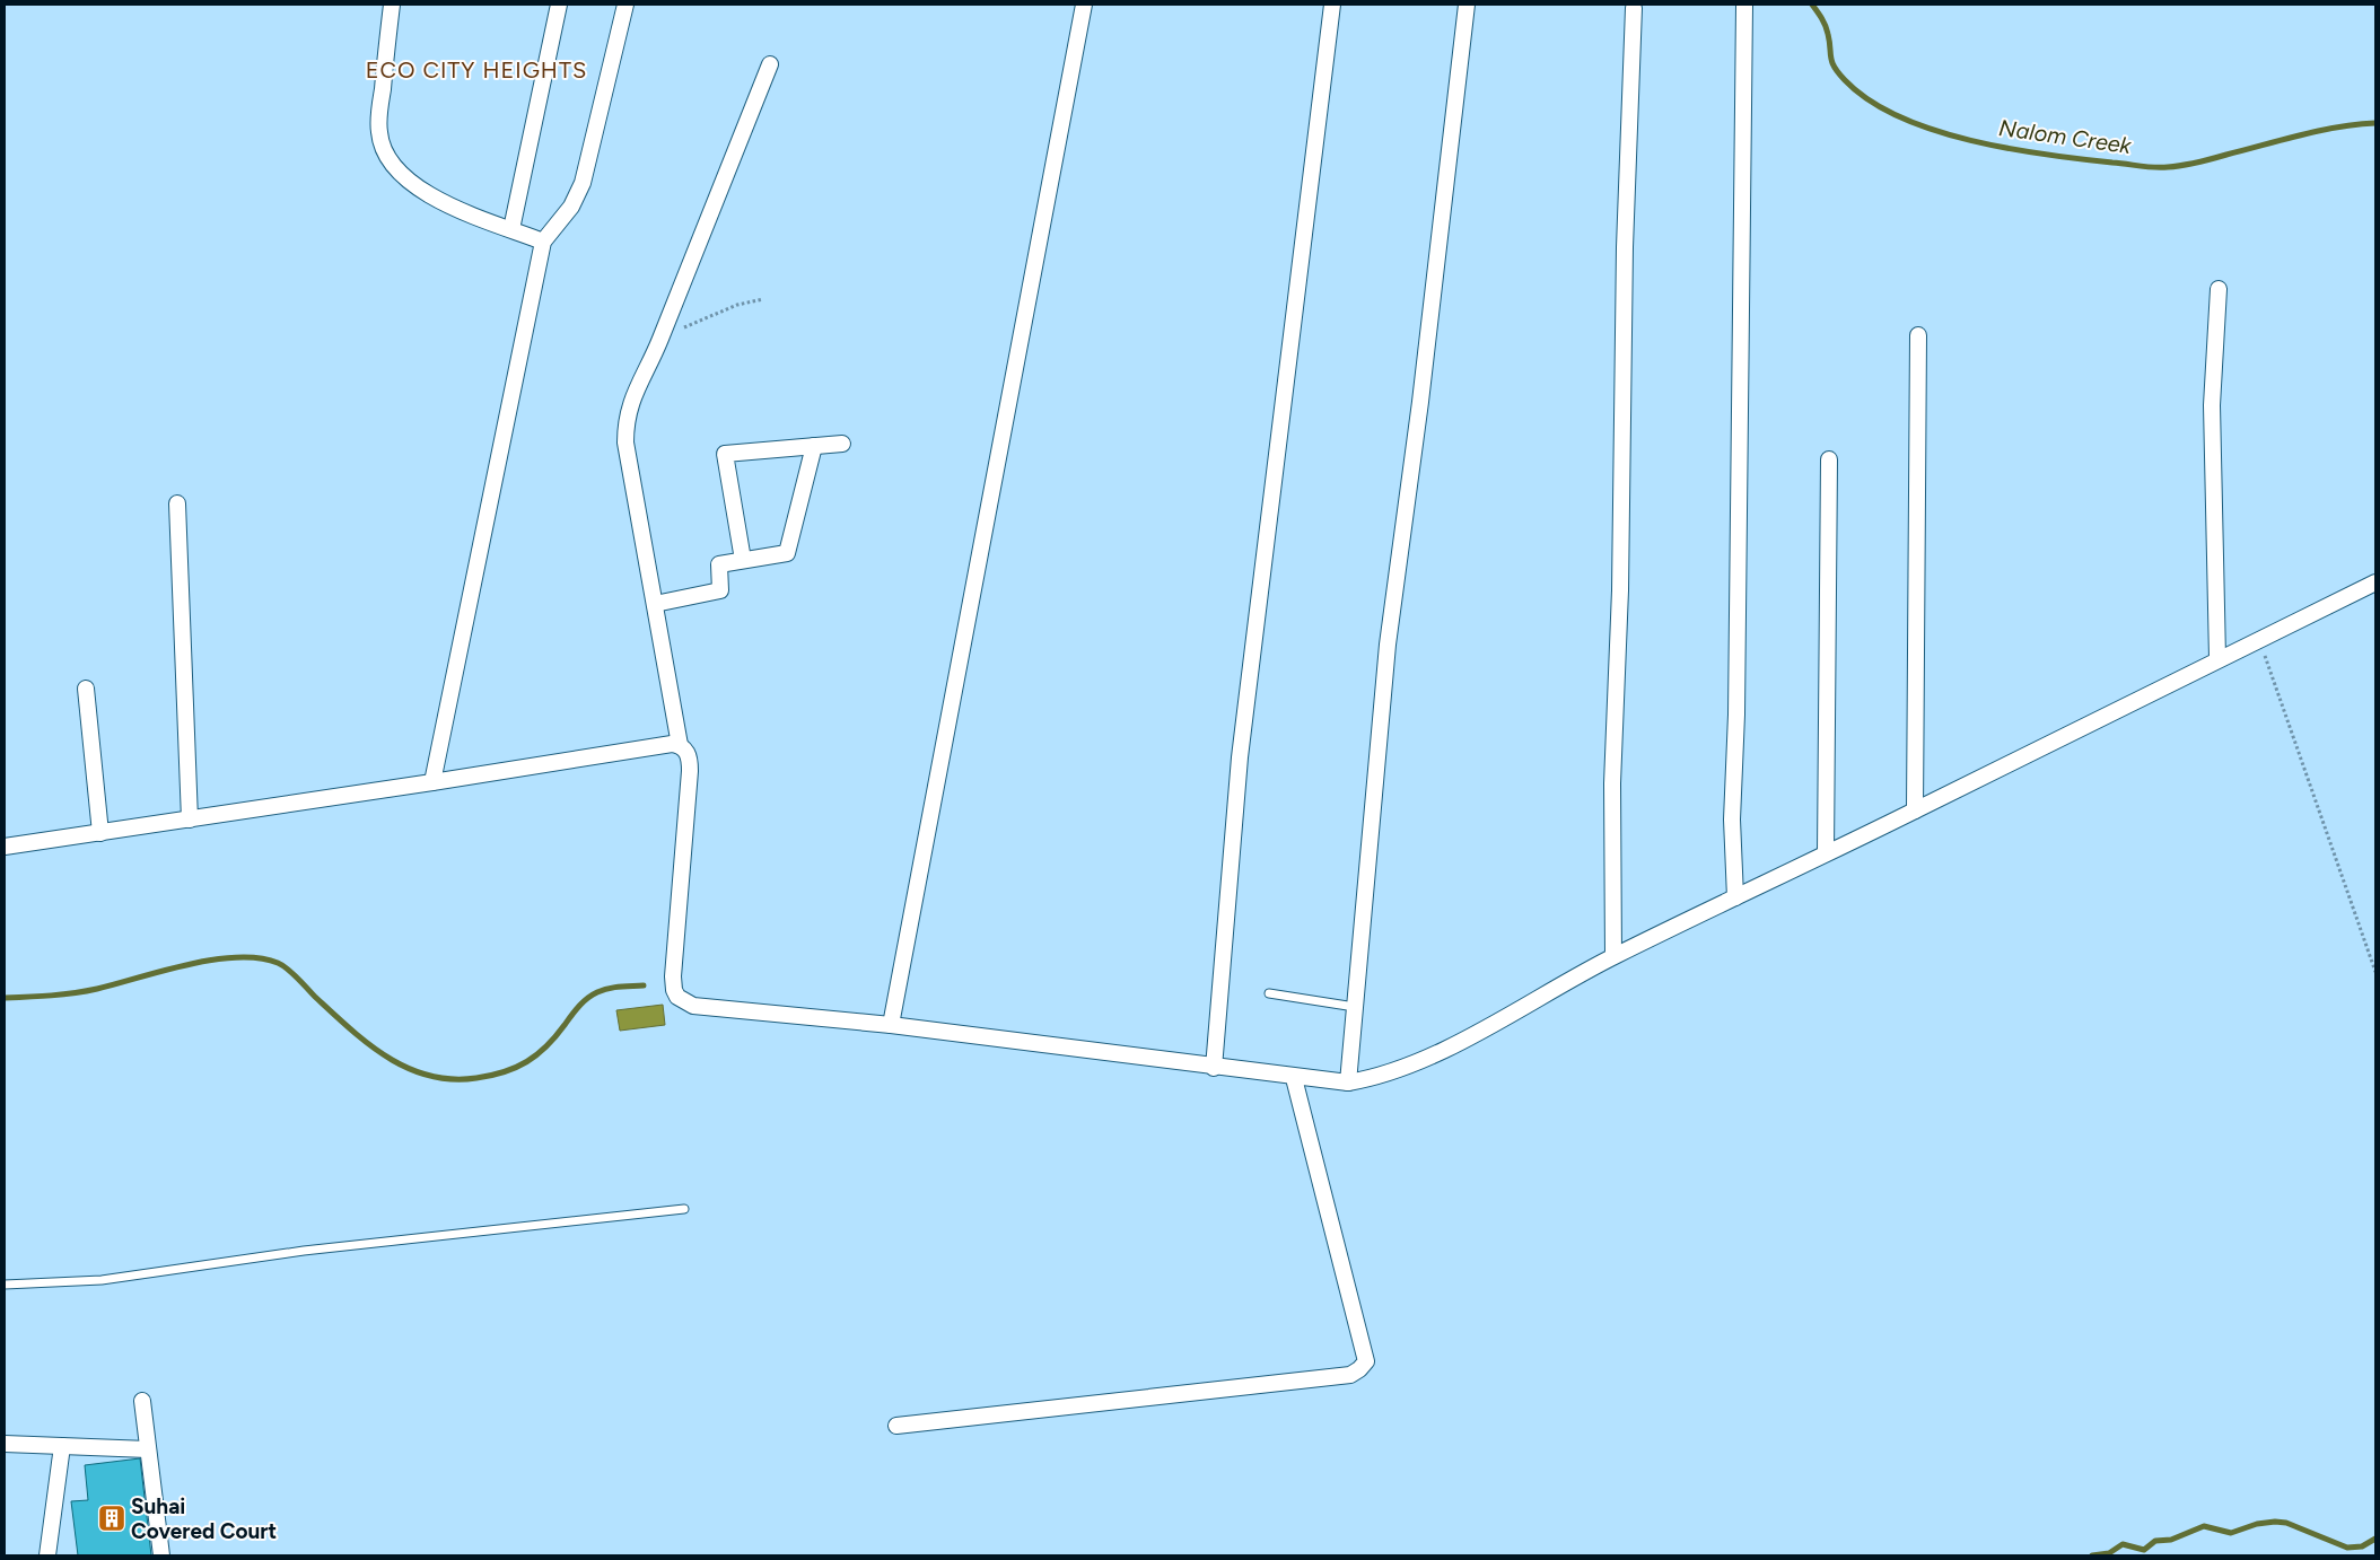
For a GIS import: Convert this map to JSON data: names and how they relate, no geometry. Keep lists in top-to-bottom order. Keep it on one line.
{"districts":["ECO CITY HEIGHTS"],"water":["Nalom Creek"],"places":{"building":["Suhai Covered Court"]}}
